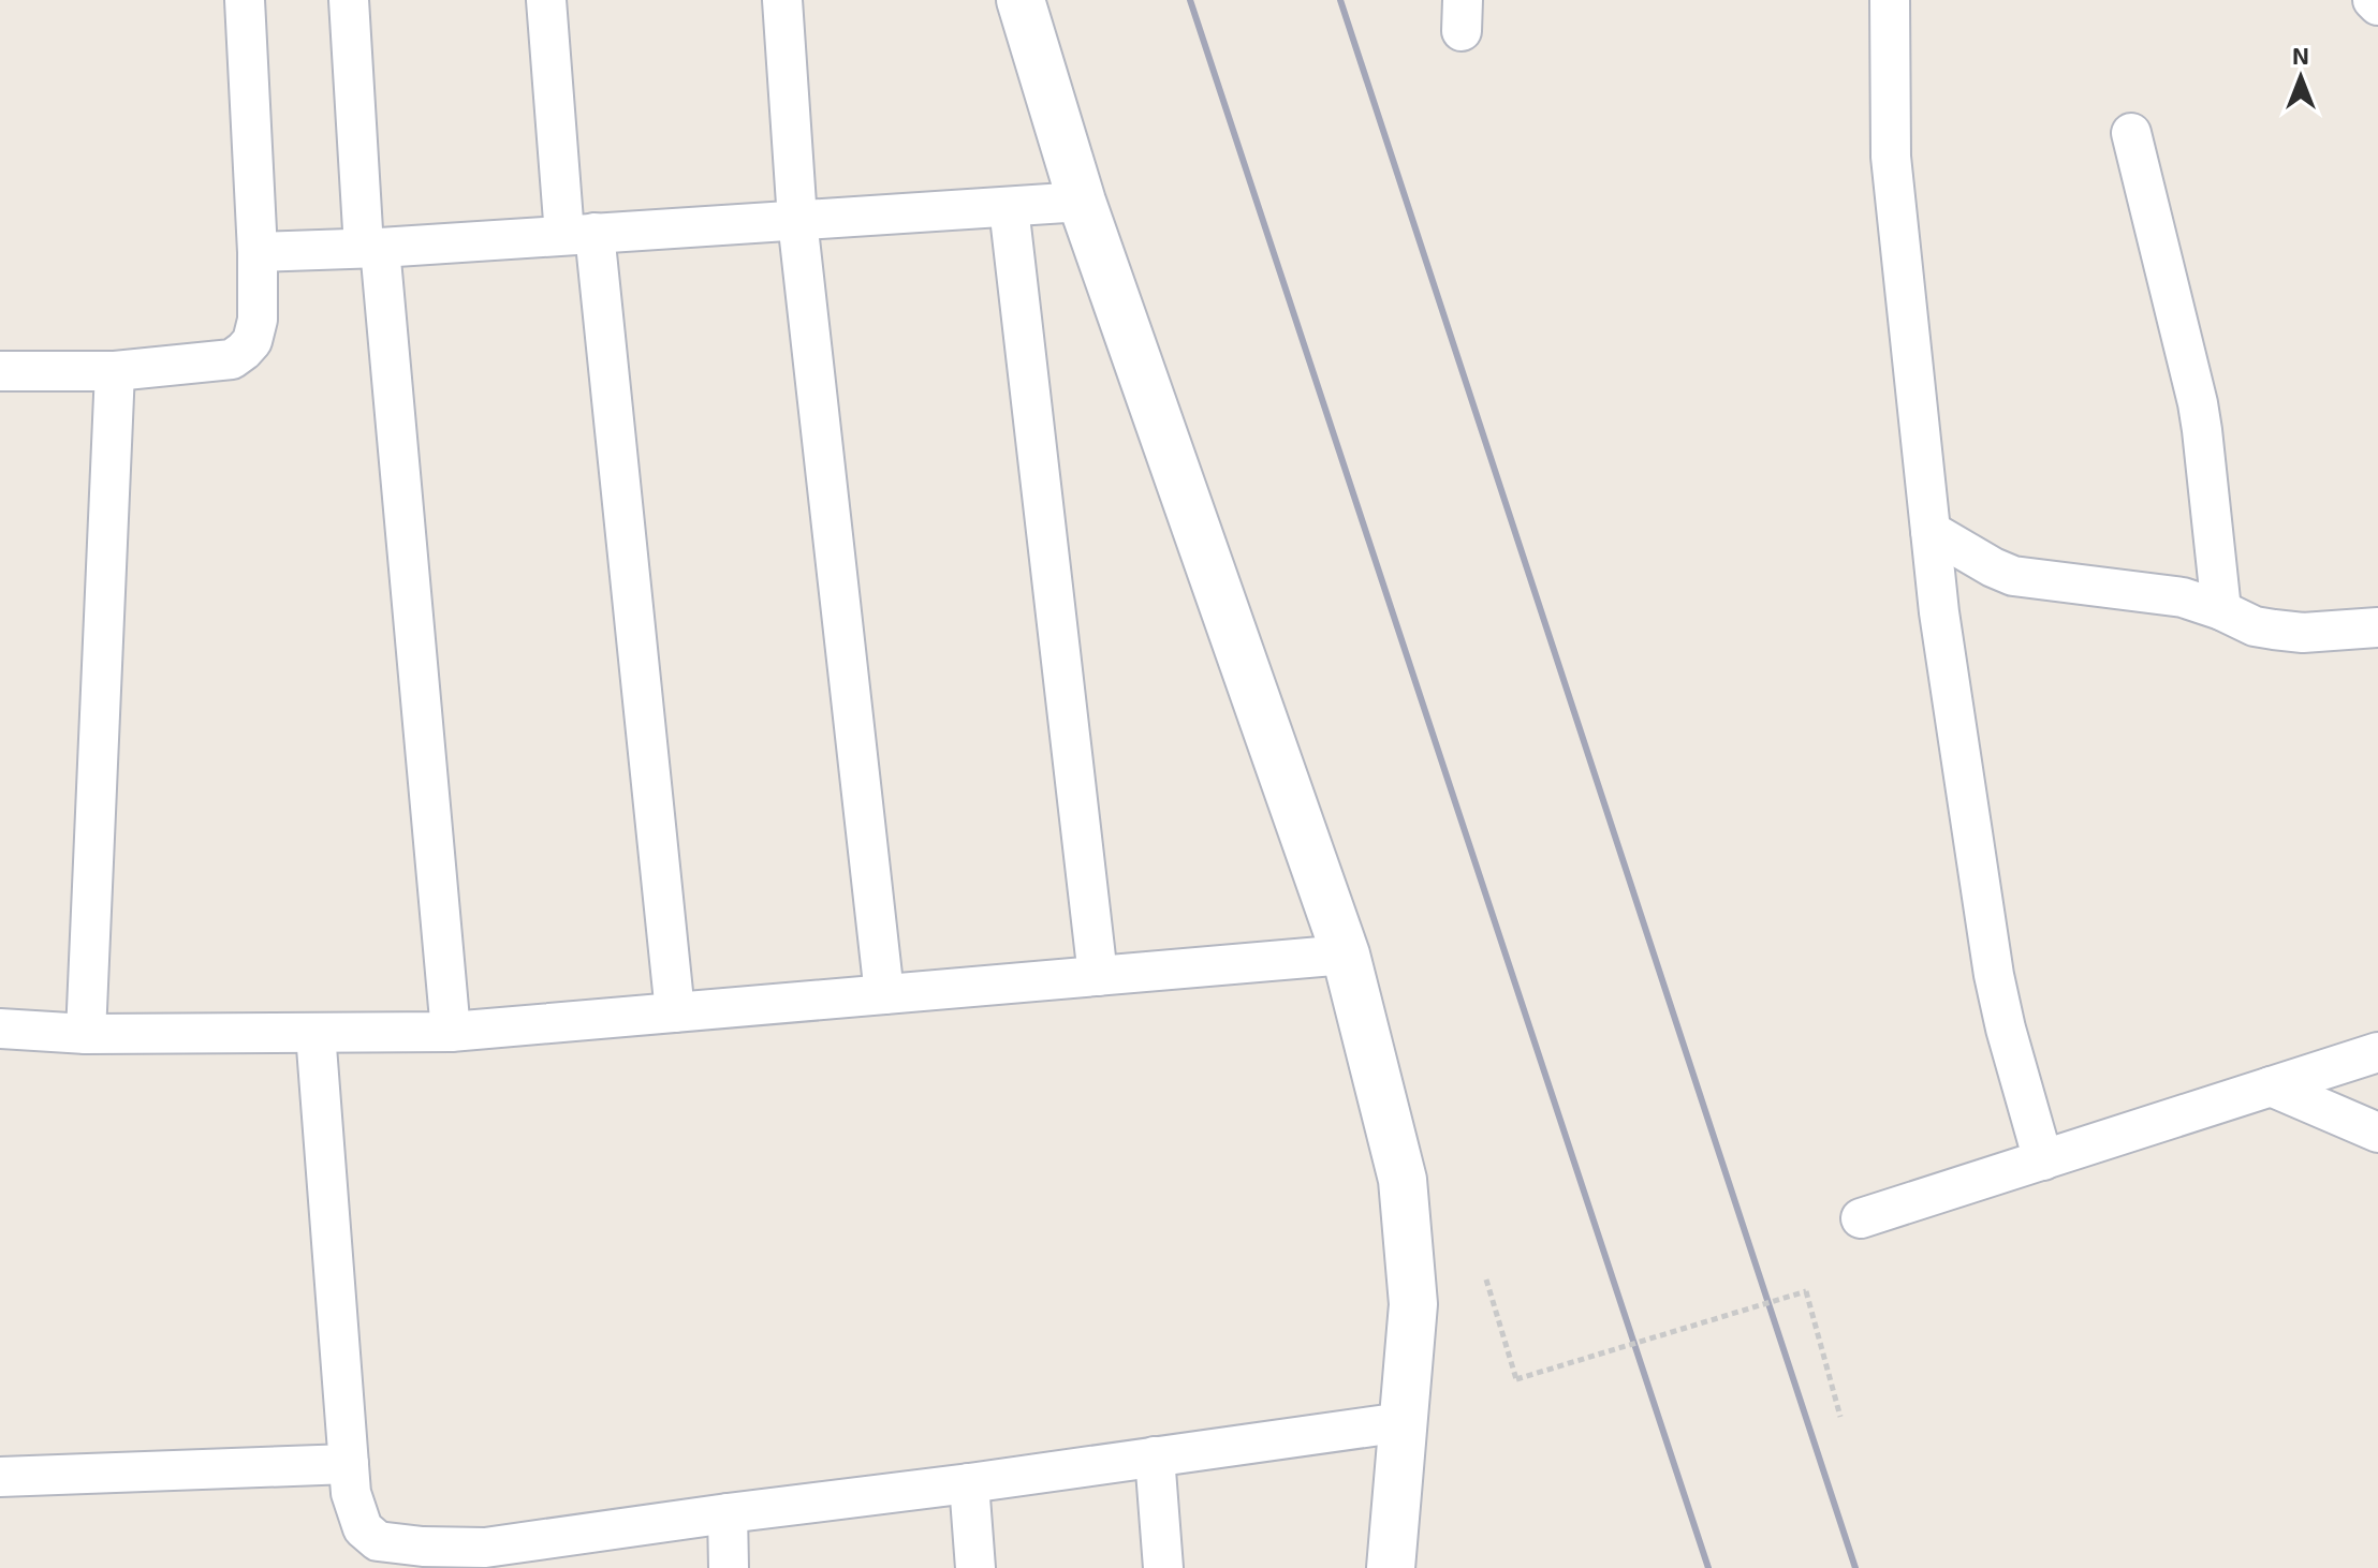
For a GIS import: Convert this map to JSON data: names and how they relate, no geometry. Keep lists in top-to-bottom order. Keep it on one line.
{"north":"top"}
